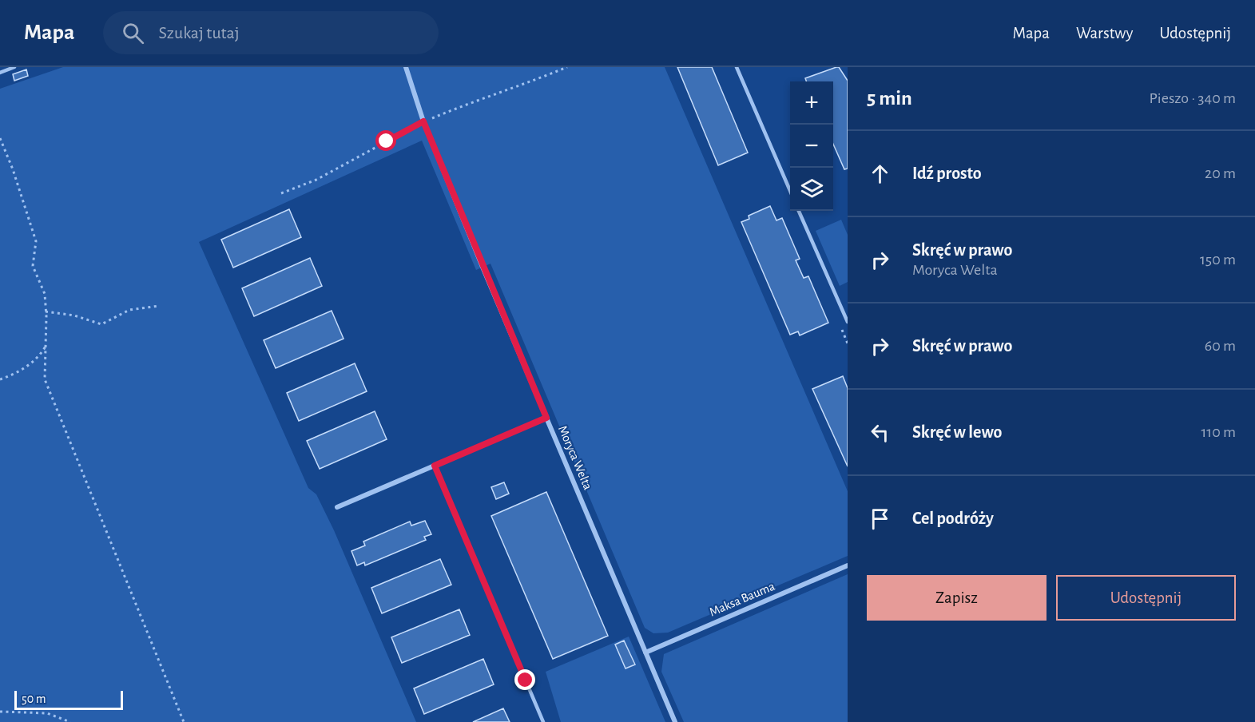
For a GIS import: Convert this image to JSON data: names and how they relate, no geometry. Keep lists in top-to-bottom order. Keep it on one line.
{"streets":{"street":["Moryca Welta","Maksa Bauma"]},"crossings":[["Moryca Welta","Maksa Bauma"]],"scale_bar":"50 m","page":{"header":"Mapa","search":"Szukaj tutaj","nav":["Mapa","Warstwy","Udostępnij"],"heading":["5 min","Pieszo · 340 m"],"map_buttons":["+","−"],"list":[["Idź prosto","20 m"],["Skręć w prawo","Moryca Welta","150 m"],["Skręć w prawo","60 m"],["Skręć w lewo","110 m"],"Cel podróży"],"buttons":["Zapisz","Udostępnij"],"scale":"50 m"}}
